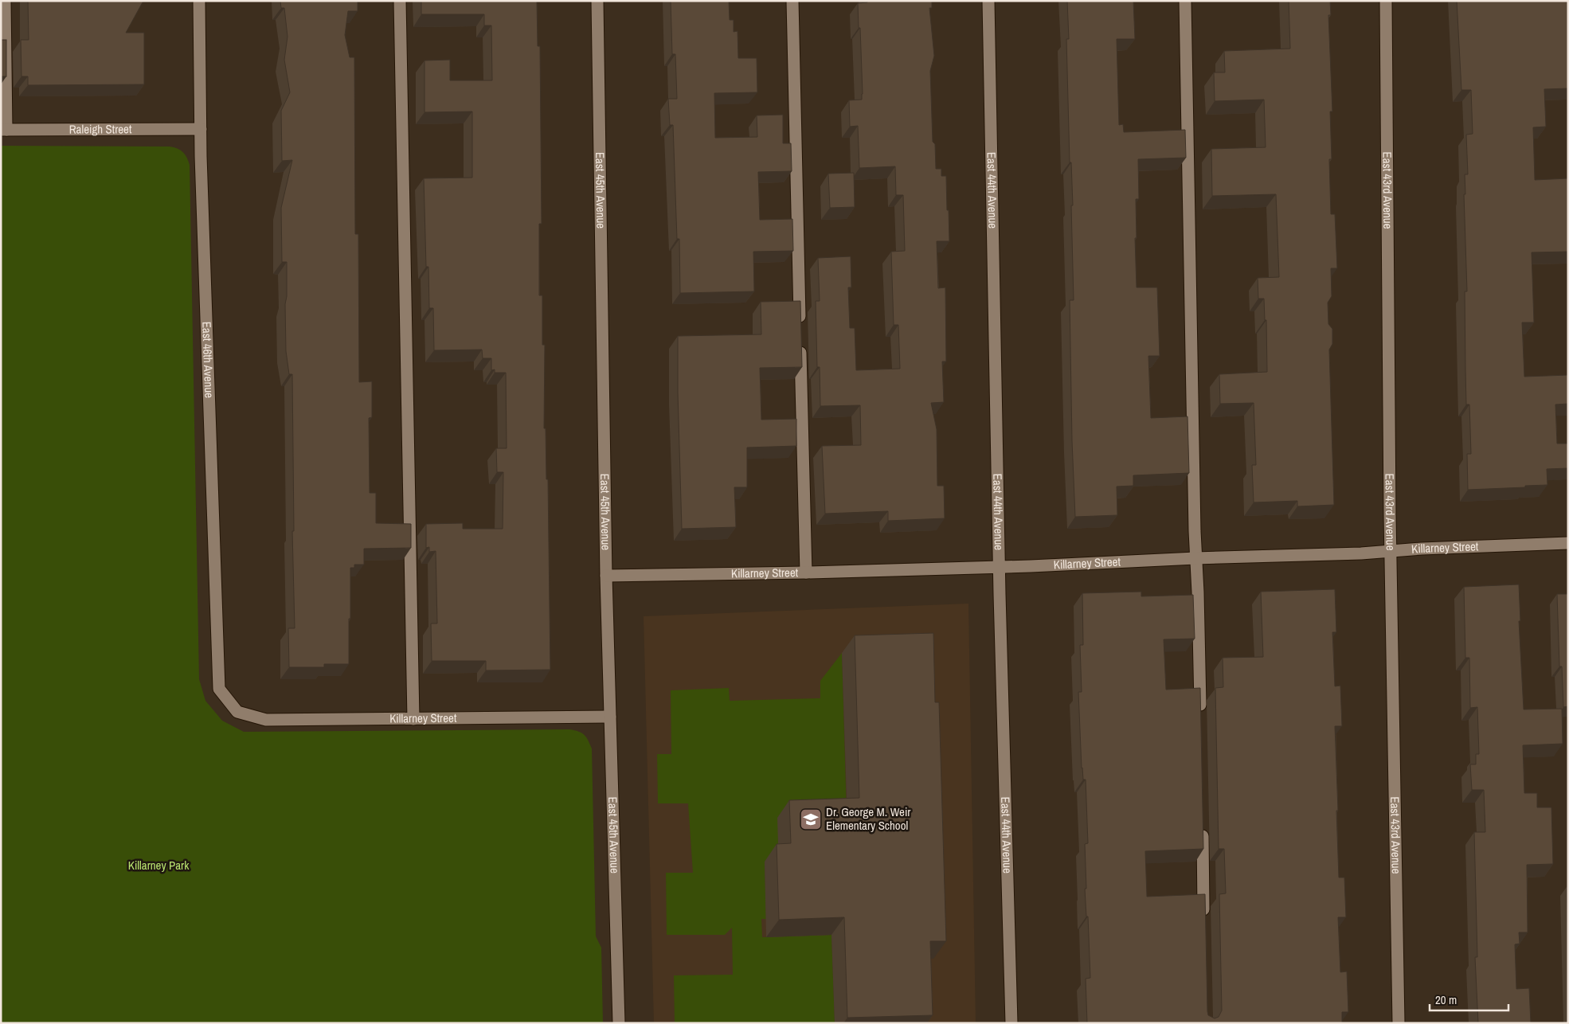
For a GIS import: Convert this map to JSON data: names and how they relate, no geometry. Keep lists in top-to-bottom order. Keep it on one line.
{"streets":{"street":["Raleigh Street","East 45th Avenue","East 44th Avenue","East 43rd Avenue","East 46th Avenue","Killarney Street"]},"crossings":[["Raleigh Street","East 46th Avenue"],["East 45th Avenue","Killarney Street"],["East 44th Avenue","Killarney Street"],["East 43rd Avenue","Killarney Street"],["East 46th Avenue","Killarney Street"]],"parks":["Killarney Park"],"places":{"school or university":["Dr. George M. Weir Elementary School"]},"scale_bar":"20 m"}
